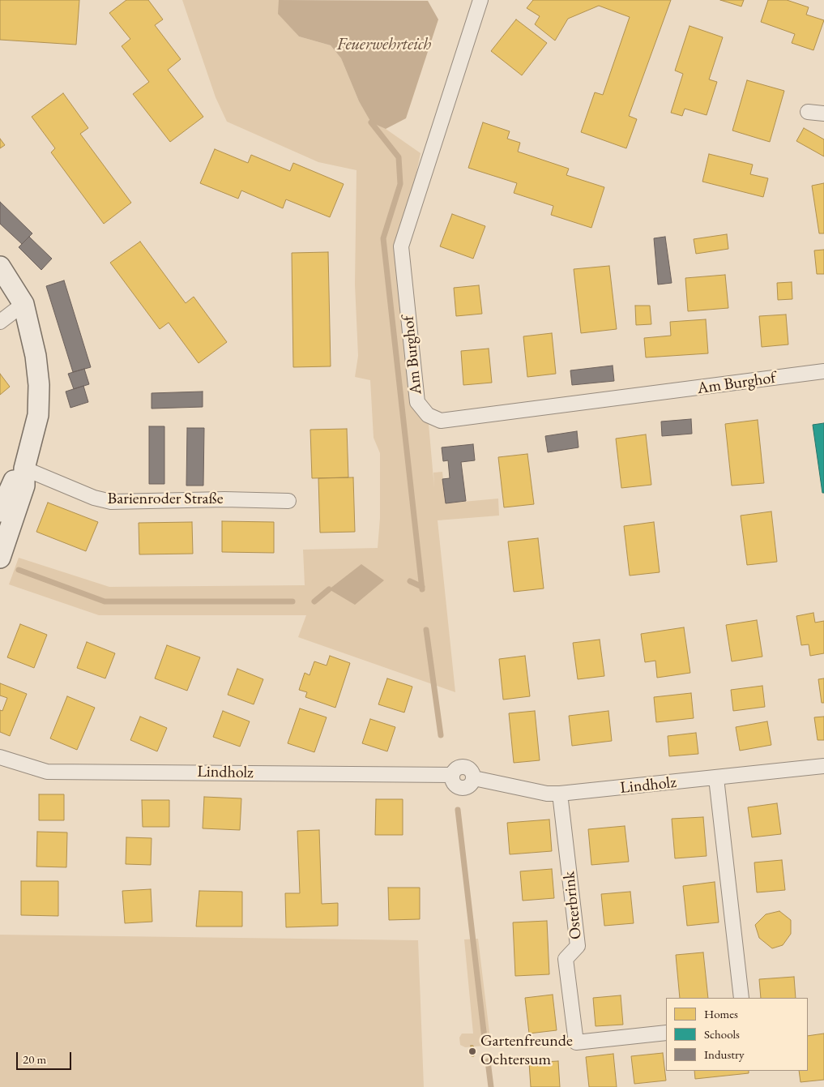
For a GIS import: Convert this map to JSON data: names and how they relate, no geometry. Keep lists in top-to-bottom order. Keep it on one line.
{"streets":{"street":["Am Burghof","Barienroder Straße","Lindholz","Osterbrink"]},"crossings":[["Lindholz","Osterbrink"]],"water":["Feuerwehrteich"],"places":["Gartenfreunde Ochtersum"],"legend":["Homes","Schools","Industry"],"scale_bar":"20 m"}
